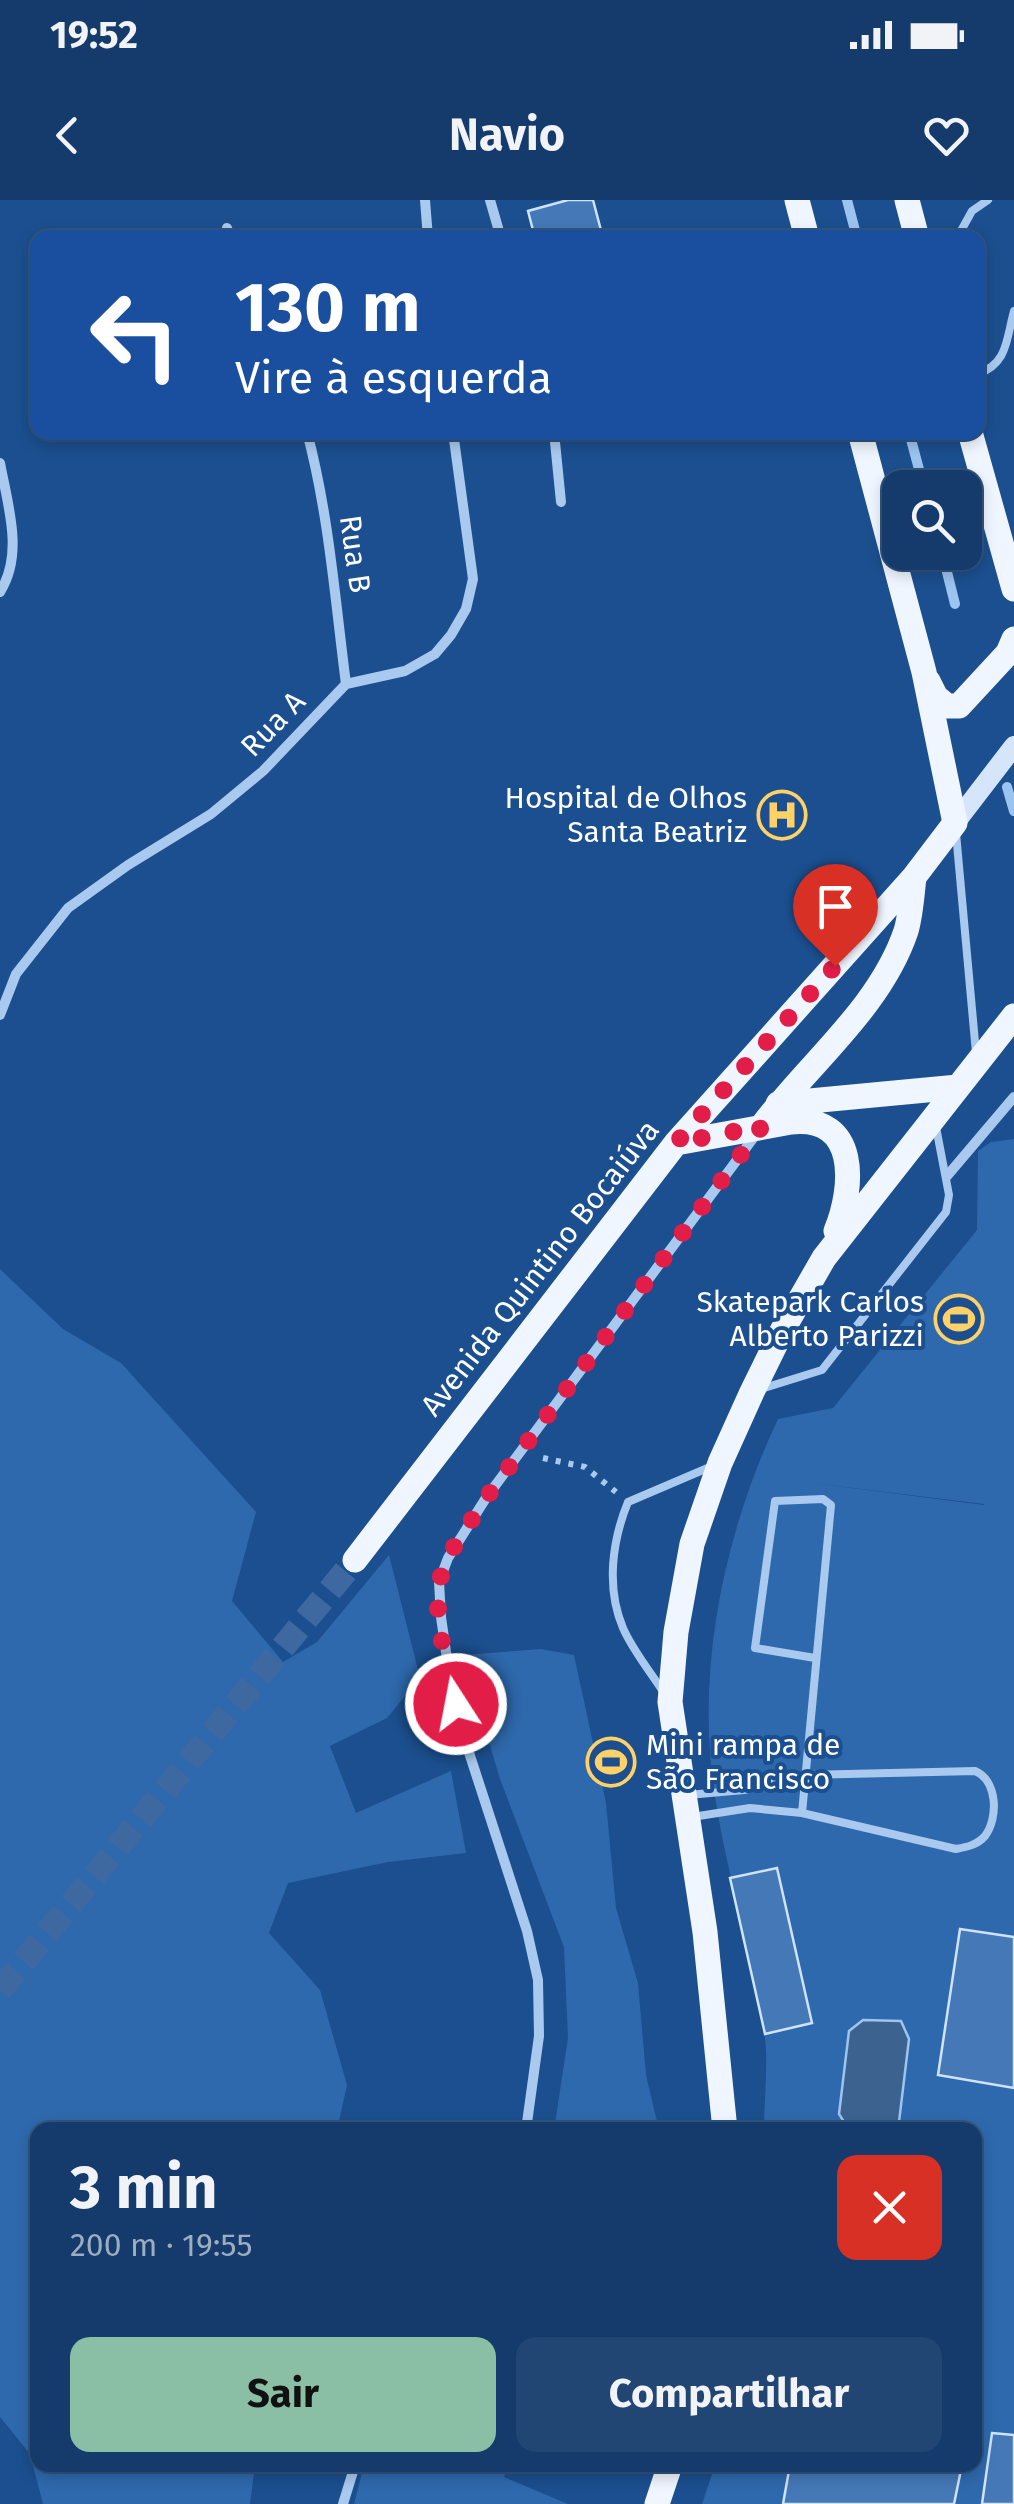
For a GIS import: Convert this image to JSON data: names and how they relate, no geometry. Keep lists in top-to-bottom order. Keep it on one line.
{"streets":{"main road":["Avenida Quintino Bocaiúva"],"street":["Rua B","Rua A"]},"crossings":[["Rua B","Rua A"]],"places":{"hospital":["Hospital de Olhos Santa Beatriz"],"sports":["Skatepark Carlos Alberto Parizzi","Mini rampa de São Francisco"]},"page":{"status":"19:52","header":"Navio","turn":["130 m","Vire à esquerda"],"heading":["3 min","200 m · 19:55"],"buttons":["Sair","Compartilhar"]}}
